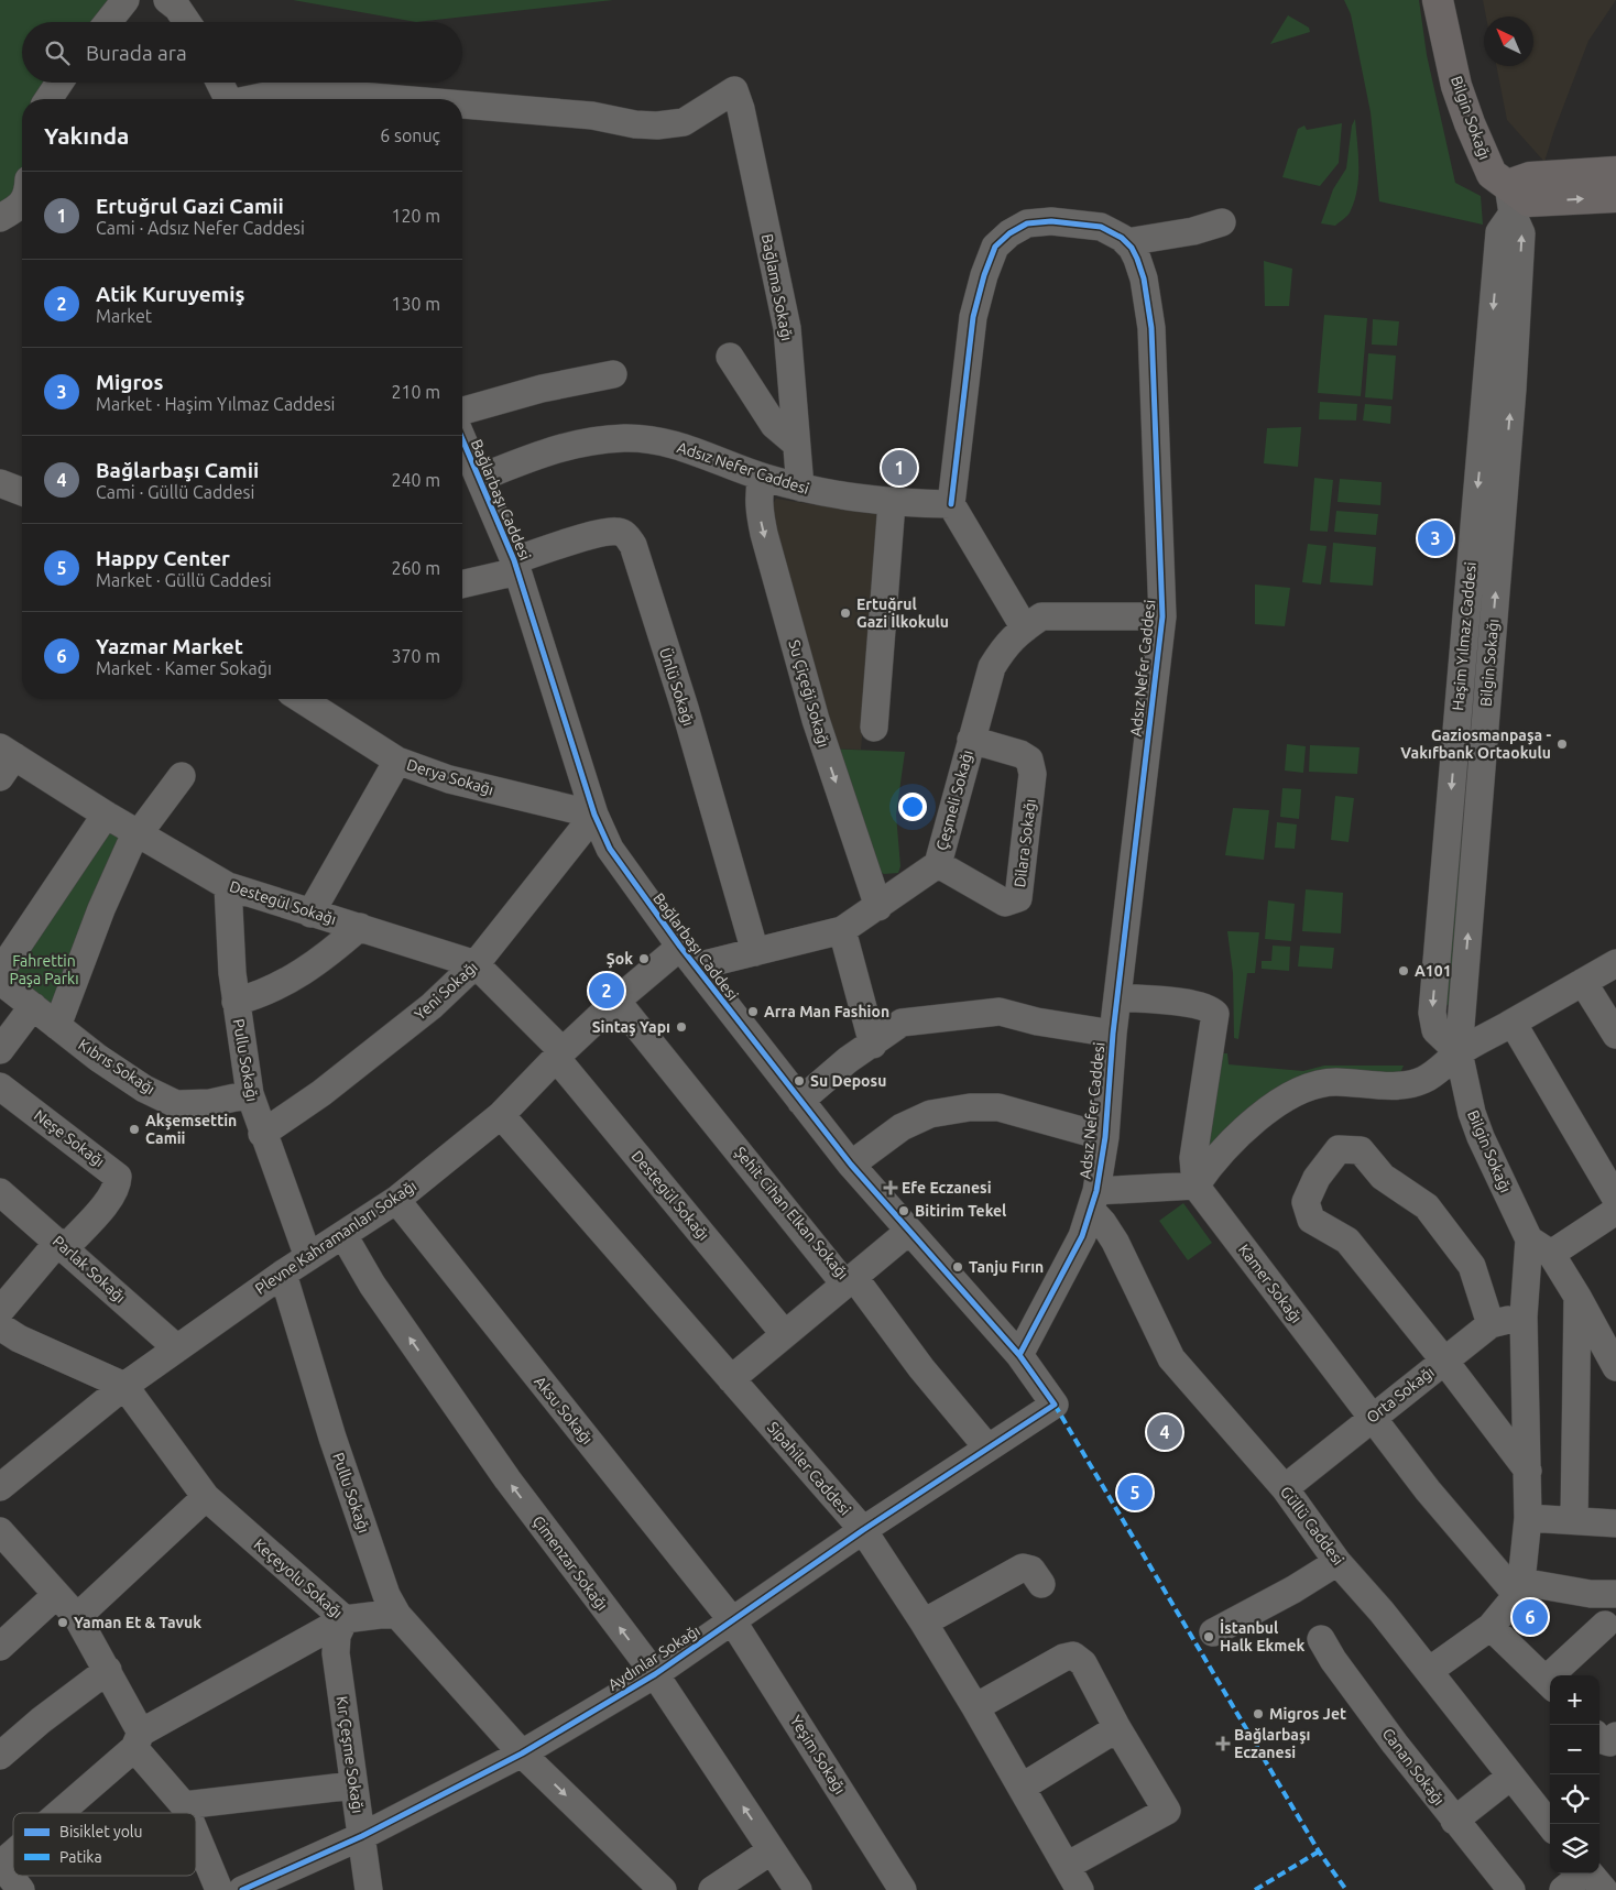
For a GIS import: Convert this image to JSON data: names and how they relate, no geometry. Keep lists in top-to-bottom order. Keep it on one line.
{"streets":{"main road":["Bilgin Sokağı"],"street":["Bağlama Sokağı","Adsız Nefer Caddesi","Bağlarbaşı Caddesi","Ünlü Sokağı","Su Çiçeği Sokağı","Derya Sokağı","Çeşmeli Sokağı","Dilara Sokağı","Destegül Sokağı","Yeni Sokağı","Pullu Sokağı","Kıbrıs Sokağı","Neşe Sokağı","Şehit Cihan Elkan Sokağı","Plevne Kahramanları Sokağı","Parlak Sokağı","Kamer Sokağı","Orta Sokağı","Aksu Sokağı","Sipahiler Caddesi","Güllü Caddesi","Çimenzar Sokağı","Keçeyolu Sokağı","Aydınlar Sokağı","Kır Çeşme Sokağı","Yeşim Sokağı","Canan Sokağı"]},"crossings":[["Bağlama Sokağı","Adsız Nefer Caddesi"],["Adsız Nefer Caddesi","Bağlarbaşı Caddesi"],["Adsız Nefer Caddesi","Su Çiçeği Sokağı"],["Adsız Nefer Caddesi","Çeşmeli Sokağı"],["Adsız Nefer Caddesi","Güllü Caddesi"],["Bağlarbaşı Caddesi","Ünlü Sokağı"],["Bağlarbaşı Caddesi","Derya Sokağı"],["Bağlarbaşı Caddesi","Çeşmeli Sokağı"],["Bağlarbaşı Caddesi","Yeni Sokağı"],["Bağlarbaşı Caddesi","Plevne Kahramanları Sokağı"],["Bağlarbaşı Caddesi","Aydınlar Sokağı"],["Ünlü Sokağı","Çeşmeli Sokağı"],["Su Çiçeği Sokağı","Çeşmeli Sokağı"],["Derya Sokağı","Yeni Sokağı"],["Çeşmeli Sokağı","Dilara Sokağı"],["Çeşmeli Sokağı","Plevne Kahramanları Sokağı"],["Destegül Sokağı","Yeni Sokağı"],["Destegül Sokağı","Pullu Sokağı"],["Destegül Sokağı","Plevne Kahramanları Sokağı"],["Yeni Sokağı","Pullu Sokağı"],["Pullu Sokağı","Kıbrıs Sokağı"],["Pullu Sokağı","Plevne Kahramanları Sokağı"],["Pullu Sokağı","Keçeyolu Sokağı"],["Neşe Sokağı","Parlak Sokağı"],["Şehit Cihan Elkan Sokağı","Plevne Kahramanları Sokağı"],["Şehit Cihan Elkan Sokağı","Aydınlar Sokağı"],["Plevne Kahramanları Sokağı","Parlak Sokağı"],["Plevne Kahramanları Sokağı","Aksu Sokağı"],["Plevne Kahramanları Sokağı","Sipahiler Caddesi"],["Plevne Kahramanları Sokağı","Çimenzar Sokağı"],["Plevne Kahramanları Sokağı","Keçeyolu Sokağı"],["Kamer Sokağı","Orta Sokağı"],["Orta Sokağı","Güllü Caddesi"],["Aksu Sokağı","Aydınlar Sokağı"],["Aksu Sokağı","Yeşim Sokağı"],["Sipahiler Caddesi","Aydınlar Sokağı"],["Çimenzar Sokağı","Aydınlar Sokağı"],["Keçeyolu Sokağı","Kır Çeşme Sokağı"],["Aydınlar Sokağı","Kır Çeşme Sokağı"],["Aydınlar Sokağı","Yeşim Sokağı"]],"parks":["Fahrettin Paşa Parkı"],"places":{"other":["Ertuğrul Gazi İlkokulu","Gaziosmanpaşa - Vakıfbank Ortaokulu","Şok","A101","Arra Man Fashion","Sintaş Yapı","Su Deposu","Akşemsettin Camii","Bitirim Tekel","Tanju Fırın","Yaman Et & Tavuk","İstanbul Halk Ekmek","Migros Jet"],"health":["Efe Eczanesi","Bağlarbaşı Eczanesi"]},"legend":["Bisiklet yolu","Patika"],"north":"top left","page":{"search":"Burada ara","heading":["Yakında","6 sonuç"],"list":[{"mark":"1","name":"Ertuğrul Gazi Camii","note":"Cami · Adsız Nefer Caddesi","value":"120 m"},{"mark":"2","name":"Atik Kuruyemiş","note":"Market","value":"130 m"},{"mark":"3","name":"Migros","note":"Market · Haşim Yılmaz Caddesi","value":"210 m"},{"mark":"4","name":"Bağlarbaşı Camii","note":"Cami · Güllü Caddesi","value":"240 m"},{"mark":"5","name":"Happy Center","note":"Market · Güllü Caddesi","value":"260 m"},{"mark":"6","name":"Yazmar Market","note":"Market · Kamer Sokağı","value":"370 m"}],"pins":["1","3","2","4","5","6"],"map_buttons":["+","−"]}}
